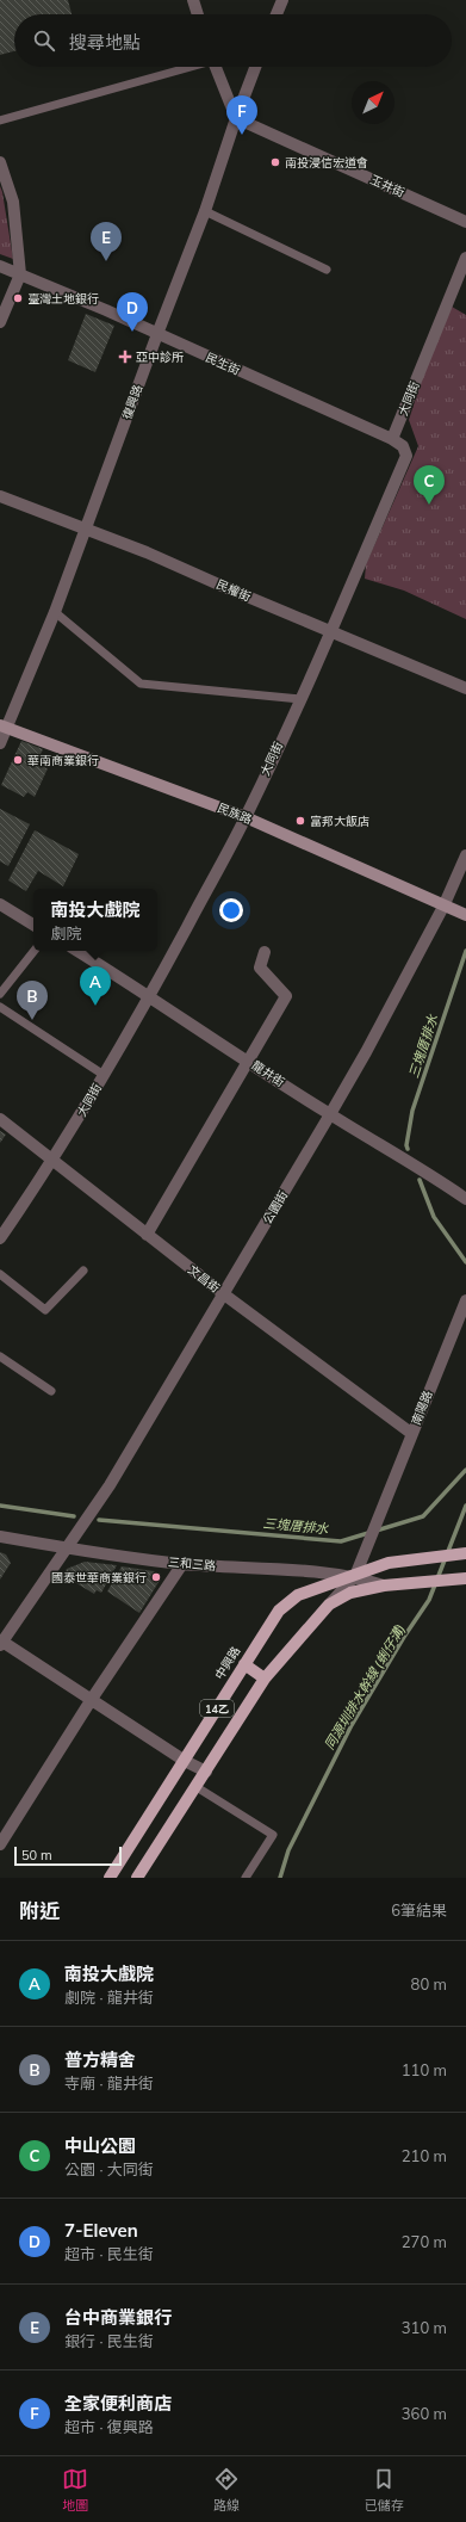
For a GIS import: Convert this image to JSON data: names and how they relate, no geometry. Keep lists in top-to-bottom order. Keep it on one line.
{"streets":{"main road":["民族路","中興路","14乙"],"street":["玉井街","民生街","大同街","復興路","民權街","龍井街","公園街","文昌街","南陽路","三和三路"]},"crossings":[["玉井街","復興路"],["民生街","大同街"],["民生街","復興路"],["大同街","民權街"],["大同街","民族路"],["大同街","龍井街"],["大同街","文昌街"],["復興路","民權街"],["復興路","民族路"],["民族路","公園街"],["龍井街","公園街"],["公園街","文昌街"],["公園街","三和三路"],["文昌街","南陽路"],["南陽路","三和三路"],["南陽路","中興路"],["三和三路","中興路"],["三和三路","14乙"]],"water":["三塊厝排水","同源圳排水幹線 (蜊仔溝)"],"places":{"other":["南投浸信宏道會","臺灣土地銀行","華南商業銀行","富邦大飯店","國泰世華商業銀行"],"health":["亞中診所"]},"scale_bar":"50 m","north":"top right","page":{"search":"搜尋地點","pins":["F","E","D","C","A","B"],"popup":["南投大戲院","劇院"],"scale":"50 m","heading":["附近","6筆結果"],"list":[{"mark":"A","name":"南投大戲院","note":"劇院 · 龍井街","value":"80 m"},{"mark":"B","name":"普方精舍","note":"寺廟 · 龍井街","value":"110 m"},{"mark":"C","name":"中山公園","note":"公園 · 大同街","value":"210 m"},{"mark":"D","name":"7-Eleven","note":"超市 · 民生街","value":"270 m"},{"mark":"E","name":"台中商業銀行","note":"銀行 · 民生街","value":"310 m"},{"mark":"F","name":"全家便利商店","note":"超市 · 復興路","value":"360 m"}],"nav":["地圖","路線","已儲存"]}}
